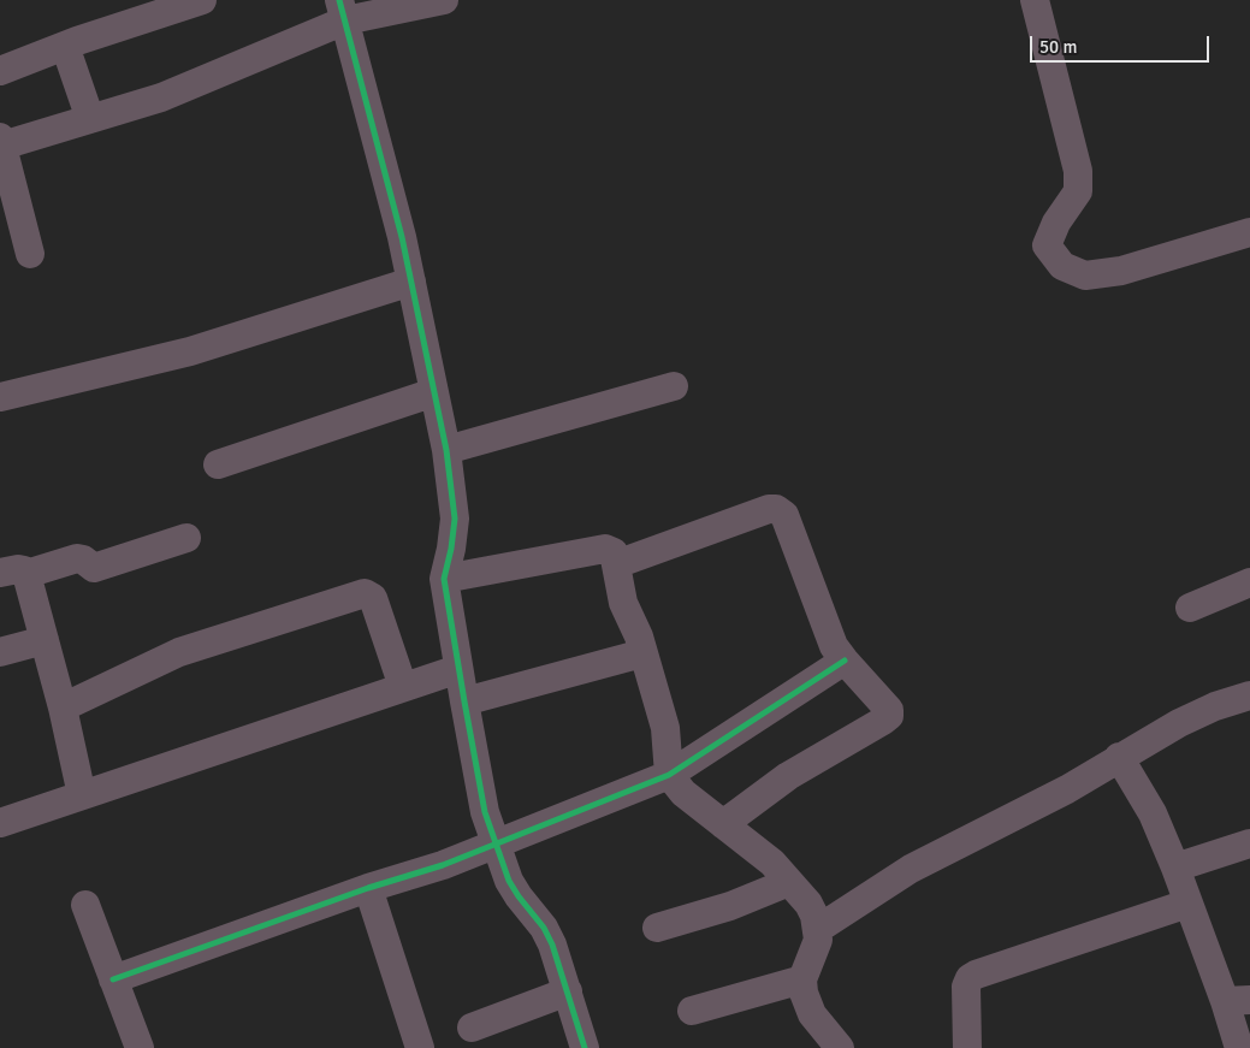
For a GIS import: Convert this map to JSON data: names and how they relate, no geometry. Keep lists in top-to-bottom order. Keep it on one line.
{"scale_bar":"50 m"}
